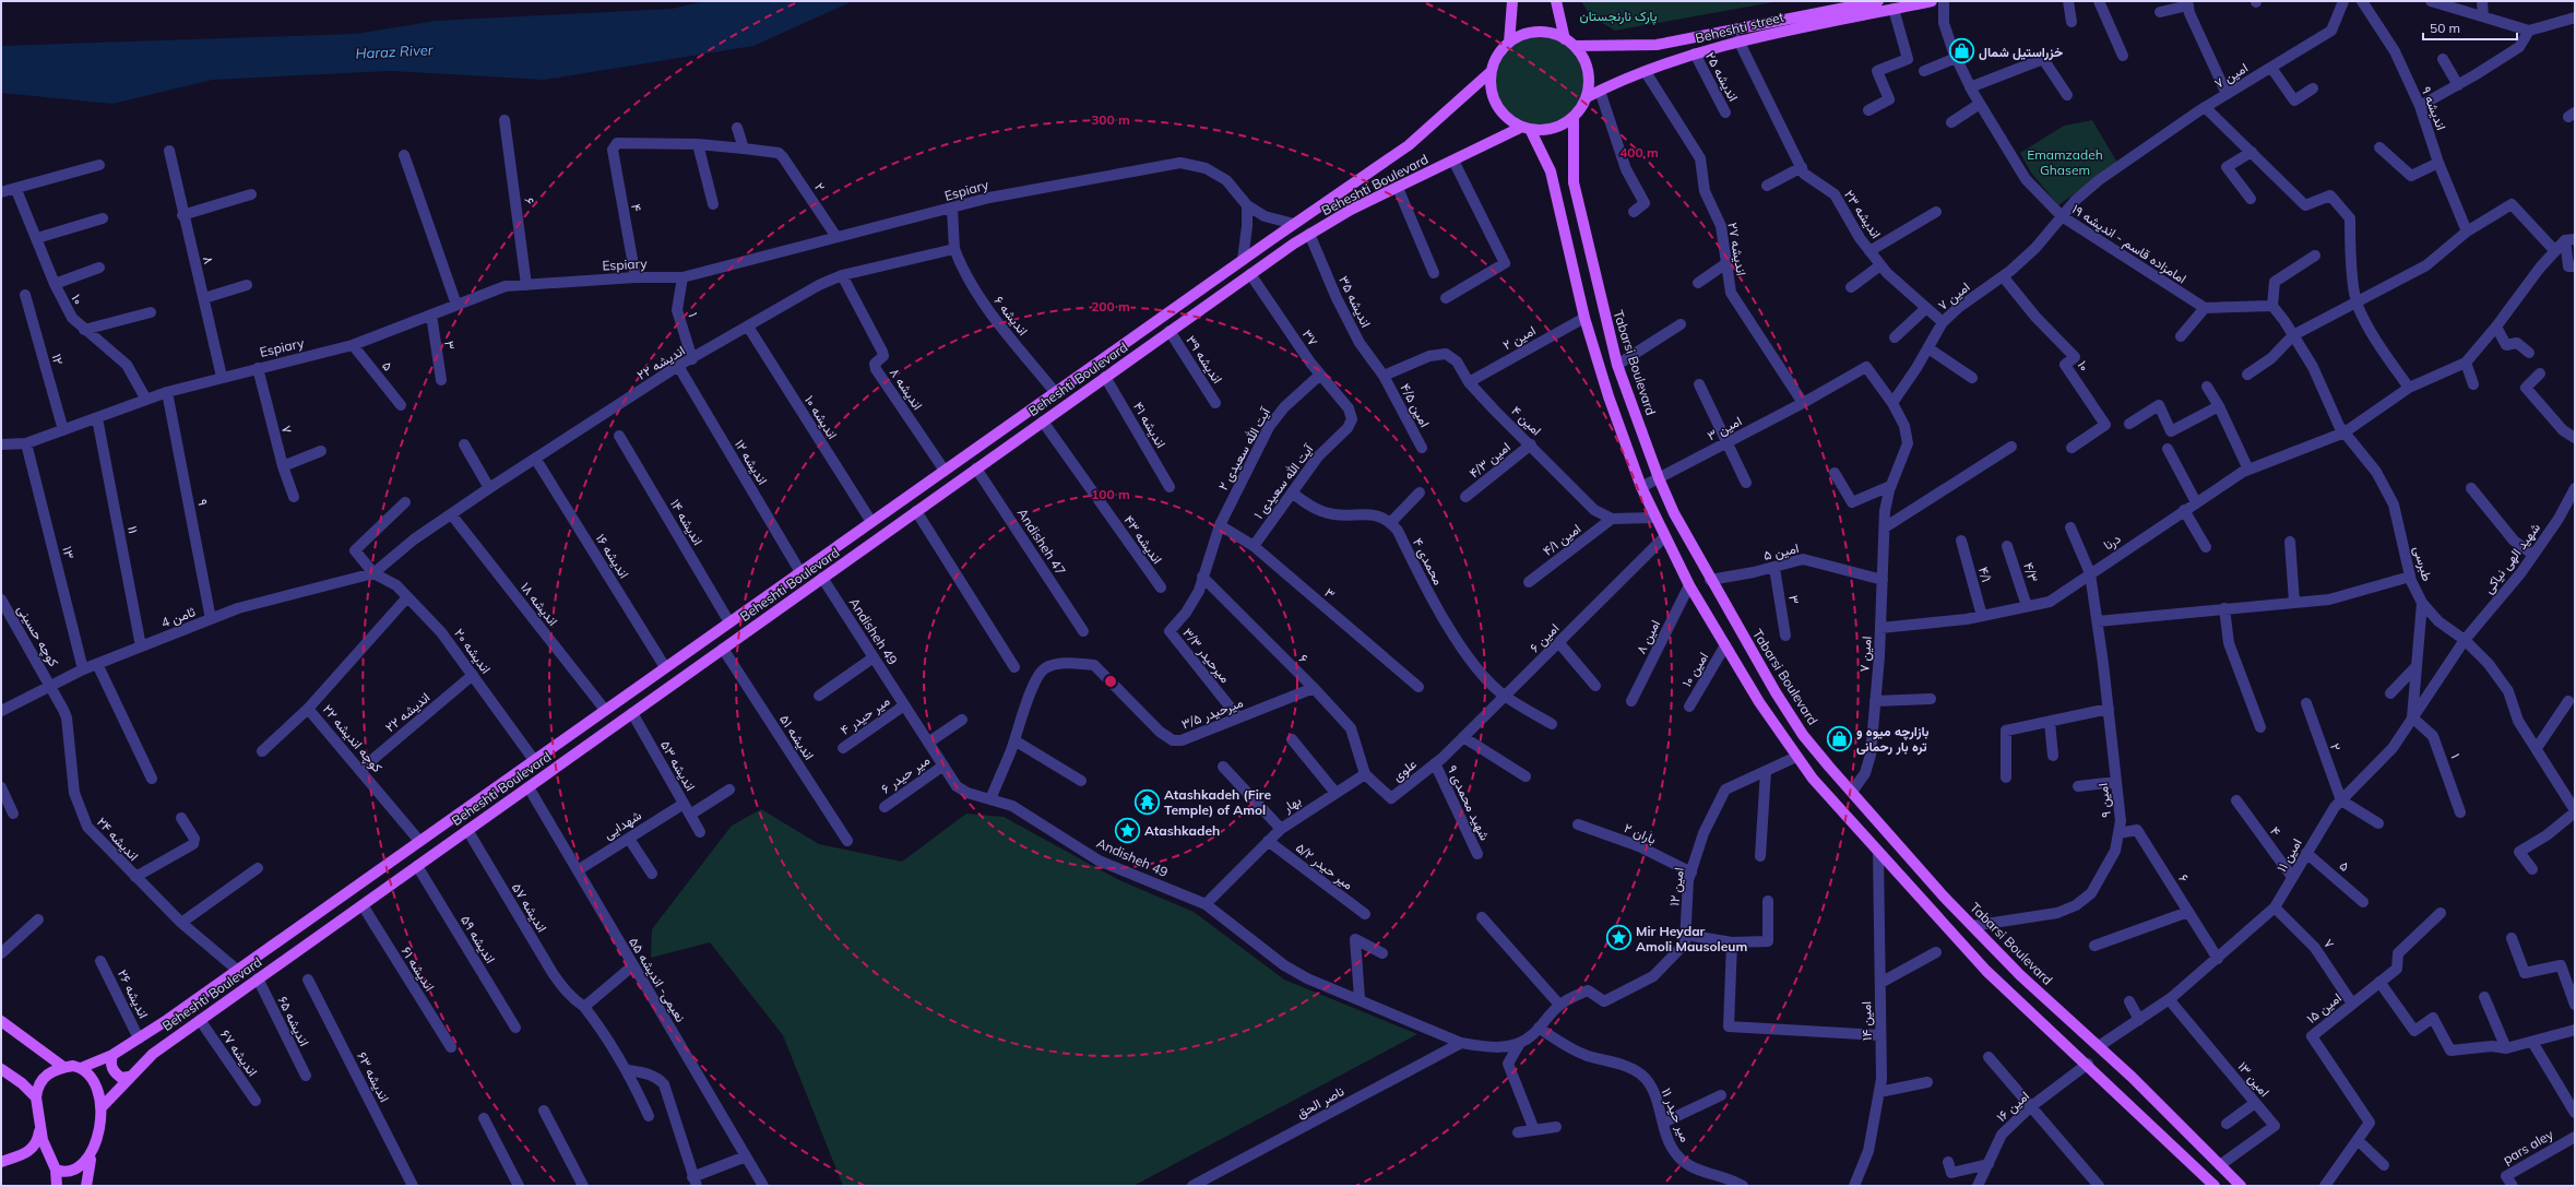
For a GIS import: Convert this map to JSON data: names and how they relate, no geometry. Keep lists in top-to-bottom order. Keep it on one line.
{"streets":{"main road":["Beheshti street","Beheshti Boulevard","Tabarsi Boulevard"],"street":["امین ۷","اندیشه ۲۵","اندیشه ۹","۲","Espiary","۶","۴","اندیشه ۲۳","امامزاده قاسم - اندیشه ۱۹","اندیشه ۲۷","۸","۱۰","اندیشه ۳۵","۱","اندیشه ۶","۳۷","امین ۲","۳","۱۲","اندیشه ۳۹","اندیشه ۲۲","۵","اندیشه ۸","امین ۴/۵","اندیشه ۱۰","امین ۴","اندیشه ۴۱","امین ۳","۷","آیت الله سعیدی ۲","۴/۳ امین","اندیشه ۱۲","آیت الله سعیدی ۱","۹","اندیشه ۱۴","۱۱","اندیشه ۴۳","امین ۴/۱","Andisheh 47","درنا","امین ۵","۱۳","اندیشه ۱۶","شهید الهی نیاکی","محمدی ۴","طبرسی","۴/۳","۴/۱","اندیشه ۱۸","ثامن 4","Andisheh 49","کوچه حسینی","امین ۸","امین ۶","اندیشه ۲۰","میرحیدر ۳/۳","امین ۱۰","میرحیدر ۳/۵","میر حیدر ۴","اندیشه ۵۱","کوچه اندیشه ۲۲","اندیشه ۵۳","علوی","میر حیدر ۶","امین ۹","شهید محمدی ۹","بهار","شهدایی","باران ۲","اندیشه ۲۴","امین ۱۱","میر حیدر ۵/۲","امین ۱۲","اندیشه ۵۷","اندیشه ۵۹","اندیشه ۶۱","نعیمی- اندیشه ۵۵","اندیشه ۲۶","امین ۱۵","اندیشه ۶۵","امین ۱۴","اندیشه ۶۷","اندیشه ۶۳","امین ۱۳","ناصر الحق","امین ۱۶","میر حیدر ۱۱","pars aley"]},"crossings":[["Beheshti street","اندیشه ۲۵"],["Beheshti street","Beheshti Boulevard"],["Beheshti street","اندیشه ۲۳"],["Beheshti street","اندیشه ۲۷"],["Beheshti street","Tabarsi Boulevard"],["امین ۷","اندیشه ۲۳"],["امین ۷","امامزاده قاسم - اندیشه ۱۹"],["امین ۷","۱۰"],["امین ۷","Tabarsi Boulevard"],["امین ۷","امین ۳"],["امین ۷","درنا"],["امین ۷","امین ۵"],["Beheshti Boulevard","Espiary"],["Beheshti Boulevard","اندیشه ۳۵"],["Beheshti Boulevard","اندیشه ۶"],["Beheshti Boulevard","۳۷"],["Beheshti Boulevard","اندیشه ۳۹"],["Beheshti Boulevard","Tabarsi Boulevard"],["Beheshti Boulevard","اندیشه ۸"],["Beheshti Boulevard","اندیشه ۱۰"],["Beheshti Boulevard","اندیشه ۴۱"],["Beheshti Boulevard","اندیشه ۱۲"],["Beheshti Boulevard","اندیشه ۱۴"],["Beheshti Boulevard","اندیشه ۴۳"],["Beheshti Boulevard","Andisheh 47"],["Beheshti Boulevard","اندیشه ۱۶"],["Beheshti Boulevard","اندیشه ۱۸"],["Beheshti Boulevard","Andisheh 49"],["Beheshti Boulevard","اندیشه ۲۰"],["Beheshti Boulevard","اندیشه ۵۱"],["Beheshti Boulevard","کوچه اندیشه ۲۲"],["Beheshti Boulevard","اندیشه ۵۳"],["Beheshti Boulevard","اندیشه ۲۴"],["Beheshti Boulevard","اندیشه ۵۷"],["Beheshti Boulevard","اندیشه ۵۹"],["Beheshti Boulevard","اندیشه ۶۱"],["Beheshti Boulevard","نعیمی- اندیشه ۵۵"],["Beheshti Boulevard","اندیشه ۲۶"],["Beheshti Boulevard","اندیشه ۶۵"],["Beheshti Boulevard","اندیشه ۶۷"],["۲","Espiary"],["۲","امین ۱۱"],["Espiary","۶"],["Espiary","۴"],["Espiary","۸"],["Espiary","۱۰"],["Espiary","۱"],["Espiary","۳"],["Espiary","۱۲"],["Espiary","۵"],["Espiary","۷"],["Espiary","۹"],["Espiary","۱۱"],["Espiary","۱۳"],["۶","آیت الله سعیدی ۲"],["۶","میرحیدر ۳/۵"],["۶","علوی"],["۶","امین ۹"],["۶","بهار"],["۶","امین ۱۱"],["۴","امین ۱۱"],["اندیشه ۲۷","امین ۳"],["اندیشه ۳۵","امین ۴/۵"],["اندیشه ۳۵","امین ۴"],["۱","اندیشه ۲۲"],["۱","امین ۱۱"],["اندیشه ۶","اندیشه ۲۲"],["۳۷","آیت الله سعیدی ۲"],["۳۷","آیت الله سعیدی ۱"],["امین ۲","امین ۴"],["۳","آیت الله سعیدی ۲"],["۳","آیت الله سعیدی ۱"],["۳","امین ۵"],["اندیشه ۲۲","اندیشه ۸"],["اندیشه ۲۲","اندیشه ۱۰"],["اندیشه ۲۲","اندیشه ۱۲"],["اندیشه ۲۲","اندیشه ۱۶"],["اندیشه ۲۲","اندیشه ۱۸"],["اندیشه ۲۲","ثامن 4"],["اندیشه ۲۲","اندیشه ۲۰"],["اندیشه ۲۲","کوچه اندیشه ۲۲"],["Tabarsi Boulevard","امین ۳"],["Tabarsi Boulevard","امین ۵"],["Tabarsi Boulevard","امین ۹"],["Tabarsi Boulevard","امین ۱۱"],["Tabarsi Boulevard","امین ۱۳"],["۵","امین ۱۱"],["امین ۴/۵","امین ۴"],["امین ۴","۴/۳ امین"],["امین ۴","امین ۴/۱"],["۷","امین ۱۱"],["۷","امین ۱۵"],["آیت الله سعیدی ۲","میرحیدر ۳/۳"],["۹","ثامن 4"],["۱۱","ثامن 4"],["درنا","طبرسی"],["درنا","۴/۳"],["درنا","۴/۱"],["درنا","امین ۹"],["۱۳","ثامن 4"],["شهید الهی نیاکی","طبرسی"],["شهید الهی نیاکی","امین ۱۱"],["محمدی ۴","امین ۶"],["طبرسی","امین ۱۱"],["ثامن 4","کوچه حسینی"],["ثامن 4","اندیشه ۲۰"],["ثامن 4","اندیشه ۲۴"],["Andisheh 49","میر حیدر ۴"],["Andisheh 49","میر حیدر ۶"],["Andisheh 49","بهار"],["Andisheh 49","امین ۱۲"],["Andisheh 49","ناصر الحق"],["کوچه حسینی","اندیشه ۲۴"],["امین ۶","علوی"],["امین ۶","شهید محمدی ۹"],["اندیشه ۲۰","کوچه اندیشه ۲۲"],["میرحیدر ۳/۳","میرحیدر ۳/۵"],["اندیشه ۵۳","شهدایی"],["علوی","شهید محمدی ۹"],["علوی","بهار"],["بهار","میر حیدر ۵/۲"],["شهدایی","نعیمی- اندیشه ۵۵"],["باران ۲","امین ۱۲"],["امین ۱۱","امین ۱۳"],["امین ۱۲","میر حیدر ۱۱"]],"water":["Haraz River"],"parks":["پارک نارنجستان","Emamzadeh Ghasem"],"places":{"shop":["خزراستیل شمال","بازارچه میوه و تره بار رحمانی"],"temple":["Atashkadeh (Fire Temple) of Amol"],"place":["Atashkadeh","Mir Heydar Amoli Mausoleum"]},"scale_bar":"50 m","rings":["300 m","400 m","200 m","100 m"]}
